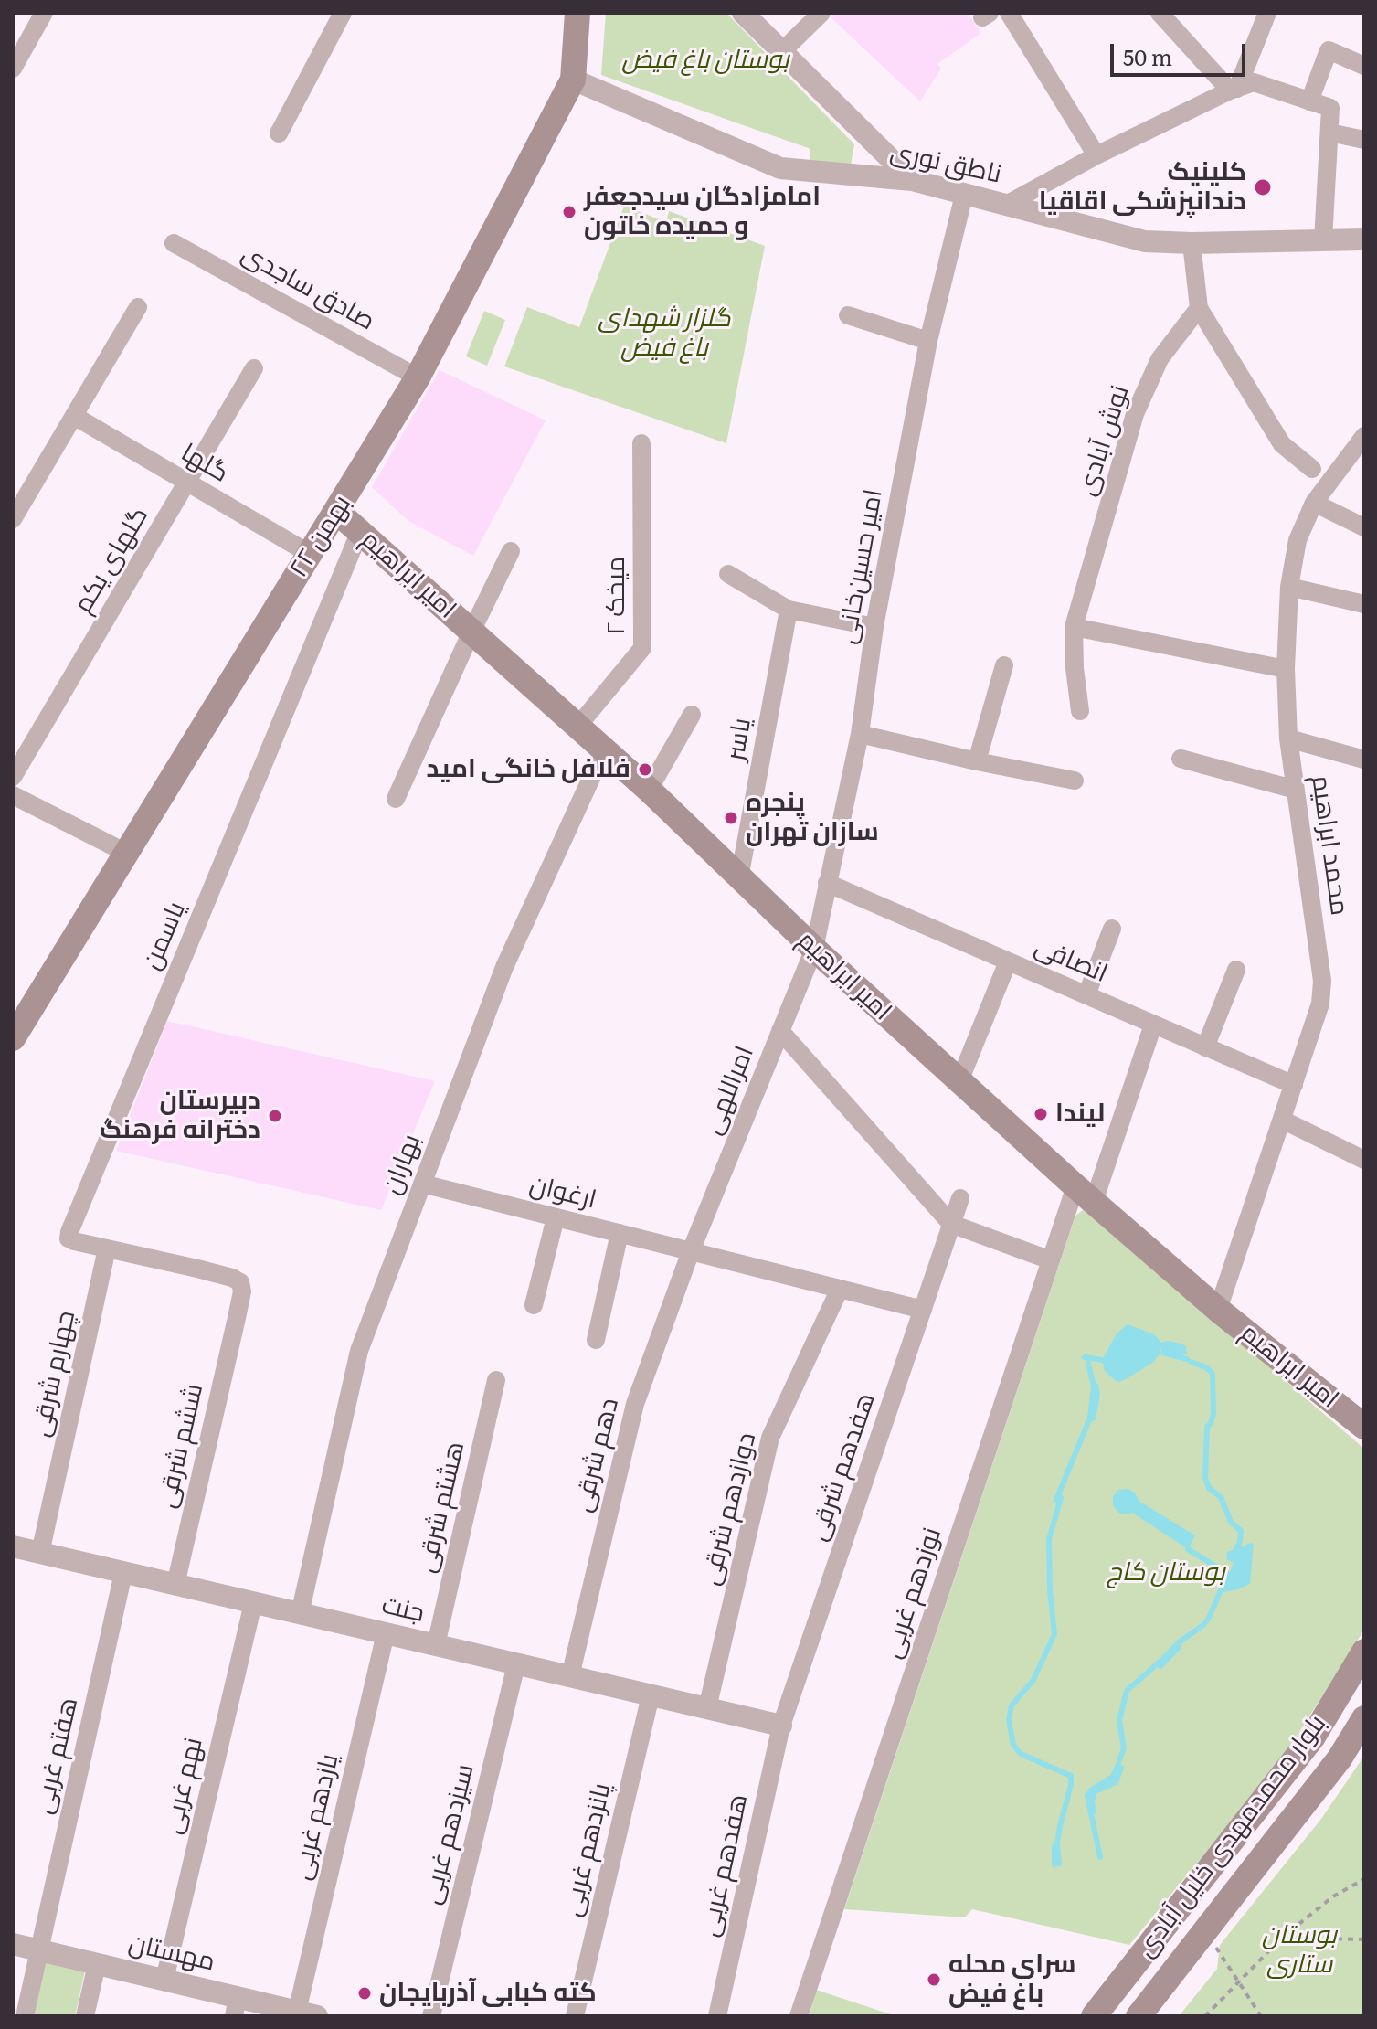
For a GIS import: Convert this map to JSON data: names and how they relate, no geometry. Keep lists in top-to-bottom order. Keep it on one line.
{"streets":{"main road":["۲۲ بهمن","امیر ابراهیم","بلوار محمدمهدی خلیل آبادی"],"street":["ناطق نوری","صادق ساجدی","نوش آبادی","گلها","گلهای یکم","امیر حسین‌خانی","میخک ۲","یاسر","محمد ابراهیم","یاسمن","انصافی","امراللهی","بهاران","ارغوان","چهارم شرقی","ششم شرقی","دهم شرقی","هفدهم شرقی","هشتم شرقی","دوازدهم شرقی","نوزدهم غربی","جنت","هفتم غربی","نهم غربی","یازدهم غربی","سیزدهم غربی","پانزدهم غربی","هفدهم غربی","مهستان"]},"crossings":[["ناطق نوری","۲۲ بهمن"],["ناطق نوری","امیر حسین‌خانی"],["صادق ساجدی","۲۲ بهمن"],["گلها","۲۲ بهمن"],["گلها","گلهای یکم"],["۲۲ بهمن","امیر ابراهیم"],["امیر حسین‌خانی","امیر ابراهیم"],["امیر حسین‌خانی","انصافی"],["امیر حسین‌خانی","امراللهی"],["امیر ابراهیم","میخک ۲"],["امیر ابراهیم","یاسر"],["امیر ابراهیم","محمد ابراهیم"],["امیر ابراهیم","یاسمن"],["امیر ابراهیم","امراللهی"],["امیر ابراهیم","بهاران"],["امیر ابراهیم","نوزدهم غربی"],["محمد ابراهیم","انصافی"],["یاسمن","چهارم شرقی"],["یاسمن","ششم شرقی"],["انصافی","نوزدهم غربی"],["امراللهی","ارغوان"],["امراللهی","دهم شرقی"],["بهاران","ارغوان"],["بهاران","جنت"],["ارغوان","دهم شرقی"],["ارغوان","هفدهم شرقی"],["ارغوان","دوازدهم شرقی"],["چهارم شرقی","جنت"],["ششم شرقی","جنت"],["دهم شرقی","جنت"],["هفدهم شرقی","جنت"],["هفدهم شرقی","هفدهم غربی"],["هشتم شرقی","جنت"],["دوازدهم شرقی","جنت"],["جنت","هفتم غربی"],["جنت","نهم غربی"],["جنت","یازدهم غربی"],["جنت","سیزدهم غربی"],["جنت","پانزدهم غربی"],["جنت","هفدهم غربی"],["هفتم غربی","مهستان"],["نهم غربی","مهستان"],["یازدهم غربی","مهستان"]],"parks":["بوستان باغ فیض","گلزار شهدای باغ فیض","بوستان کاج","بوستان ستاری"],"places":["کلینیک دندانپزشکی اقاقیا","امامزادگان سیدجعفر و حمیده خاتون","فلافل خانگی امید","پنجره سازان تهران","لیندا","دبیرستان دخترانه فرهنگ","سرای محله باغ فیض","کته کبابی آذربایجان"],"scale_bar":"50 m"}
